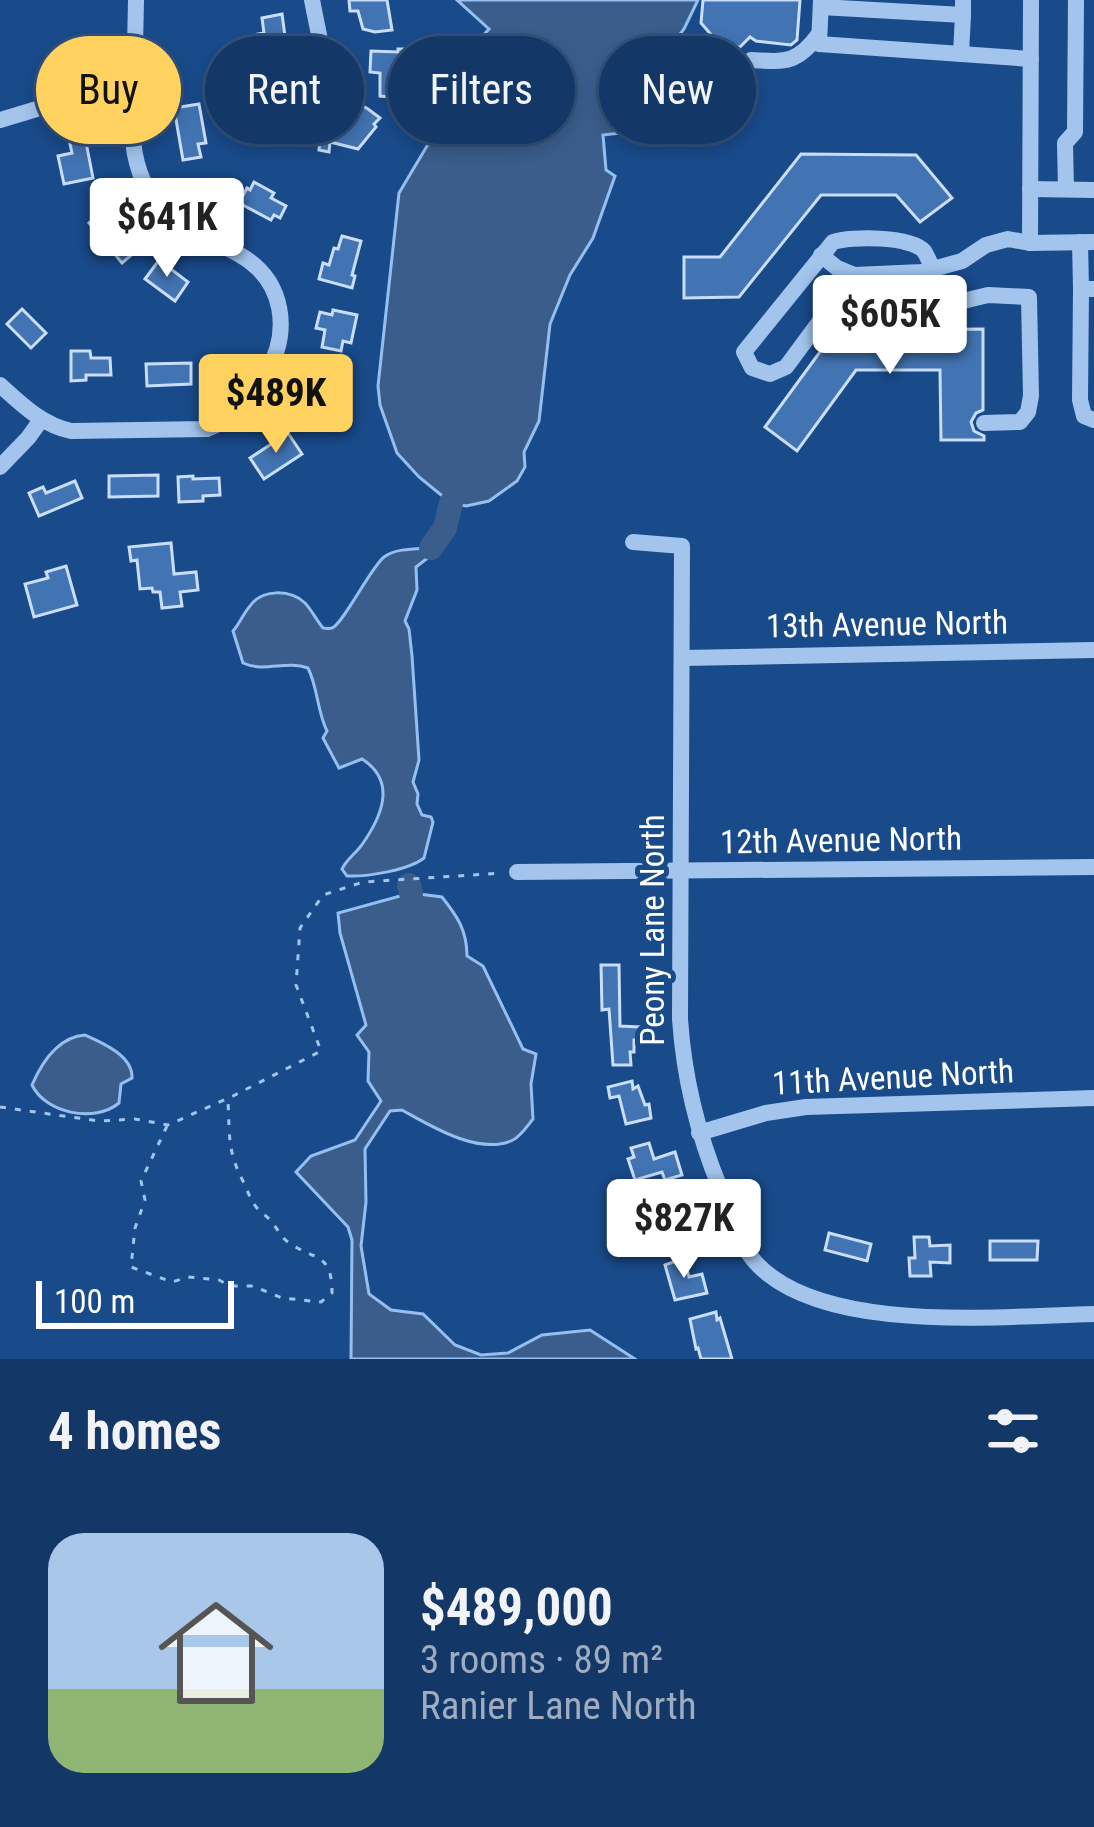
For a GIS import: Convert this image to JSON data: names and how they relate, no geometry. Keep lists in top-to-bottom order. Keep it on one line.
{"streets":{"street":["13th Avenue North","12th Avenue North","Peony Lane North","11th Avenue North"]},"crossings":[["13th Avenue North","Peony Lane North"],["12th Avenue North","Peony Lane North"],["Peony Lane North","11th Avenue North"]],"scale_bar":"100 m","page":{"chip":["Buy","Rent","Filters","New"],"price":["$641K","$605K","$489K","$827K"],"scale":"100 m","heading":"4 homes","list":[{"name":"$489,000","note":"3 rooms · 89 m² · Ranier Lane North"}]}}
